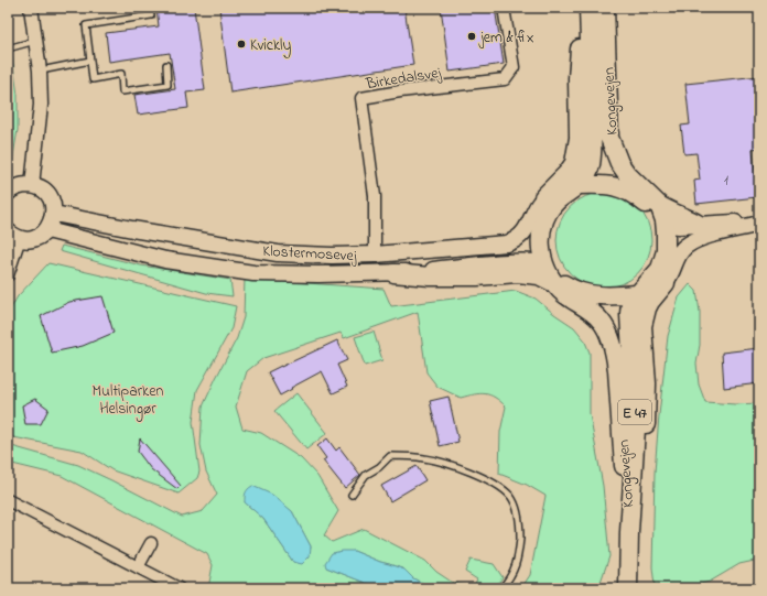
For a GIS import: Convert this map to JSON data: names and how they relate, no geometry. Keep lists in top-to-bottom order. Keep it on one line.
{"streets":{"main road":["Kongevejen","Klostermosevej","E 47"],"street":["Birkedalsvej"]},"crossings":[["Birkedalsvej","Klostermosevej"],["Kongevejen","Klostermosevej"],["Kongevejen","E 47"],["Klostermosevej","E 47"]],"parks":["Multiparken Helsingør"],"places":["jem & fix","Kvickly"],"house_numbers":["1"]}
